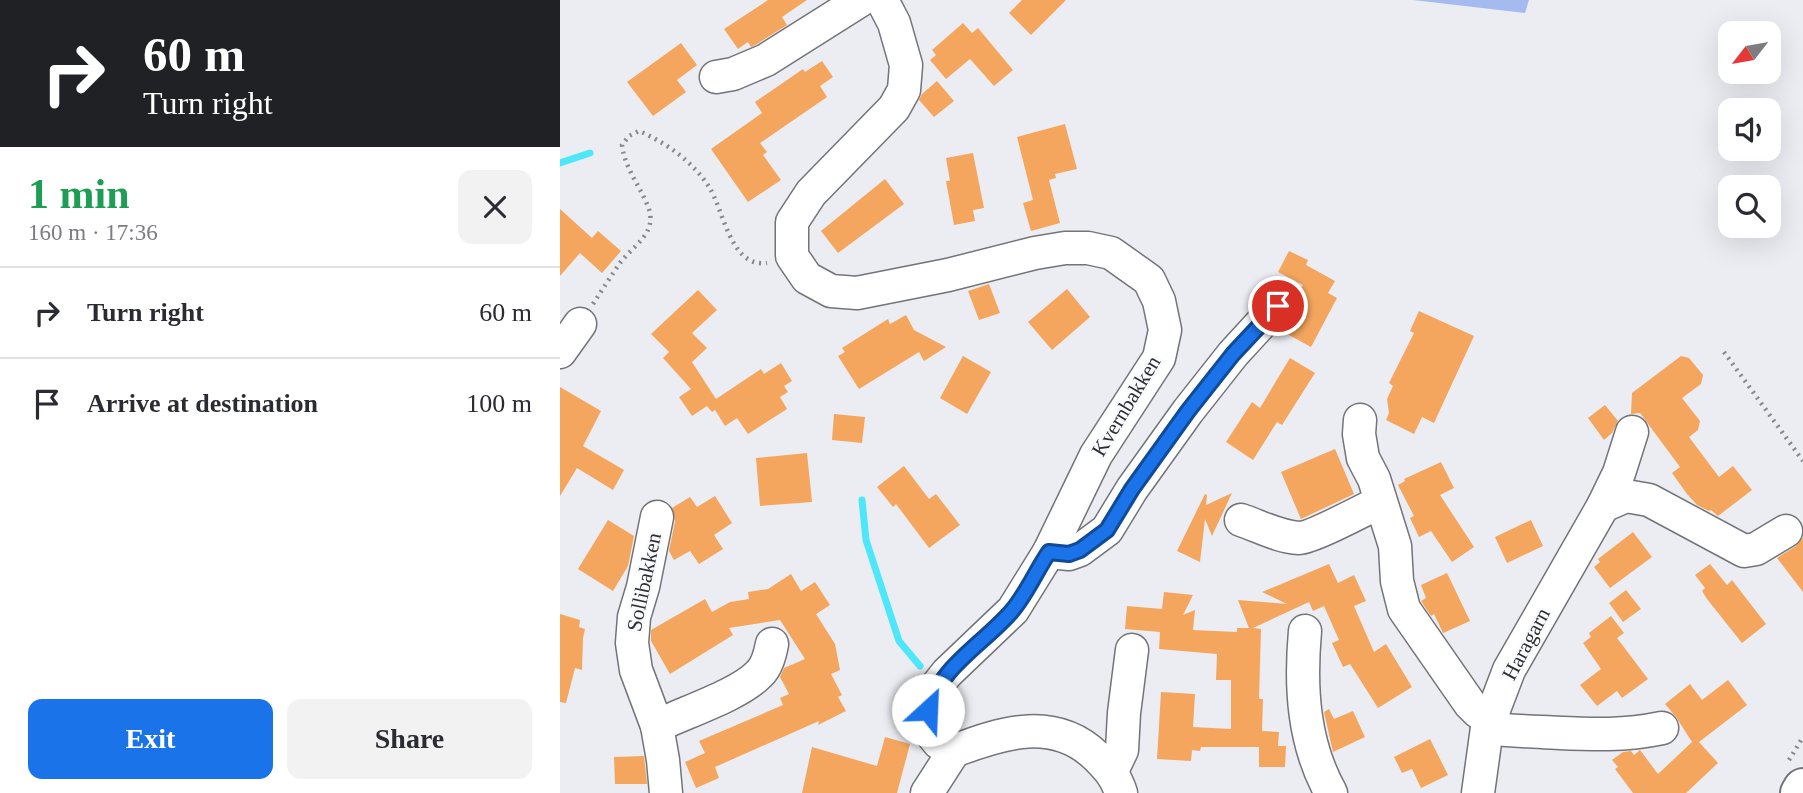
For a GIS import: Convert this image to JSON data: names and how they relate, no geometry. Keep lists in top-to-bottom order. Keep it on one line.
{"streets":{"street":["Kvernbakken","Sollibakken","Haragarn"]},"north":"bottom left","page":{"turn":["60 m","Turn right"],"heading":["1 min","160 m · 17:36"],"list":[{"name":"Turn right","value":"60 m"},{"name":"Arrive at destination","value":"100 m"}],"buttons":["Exit","Share"]}}
